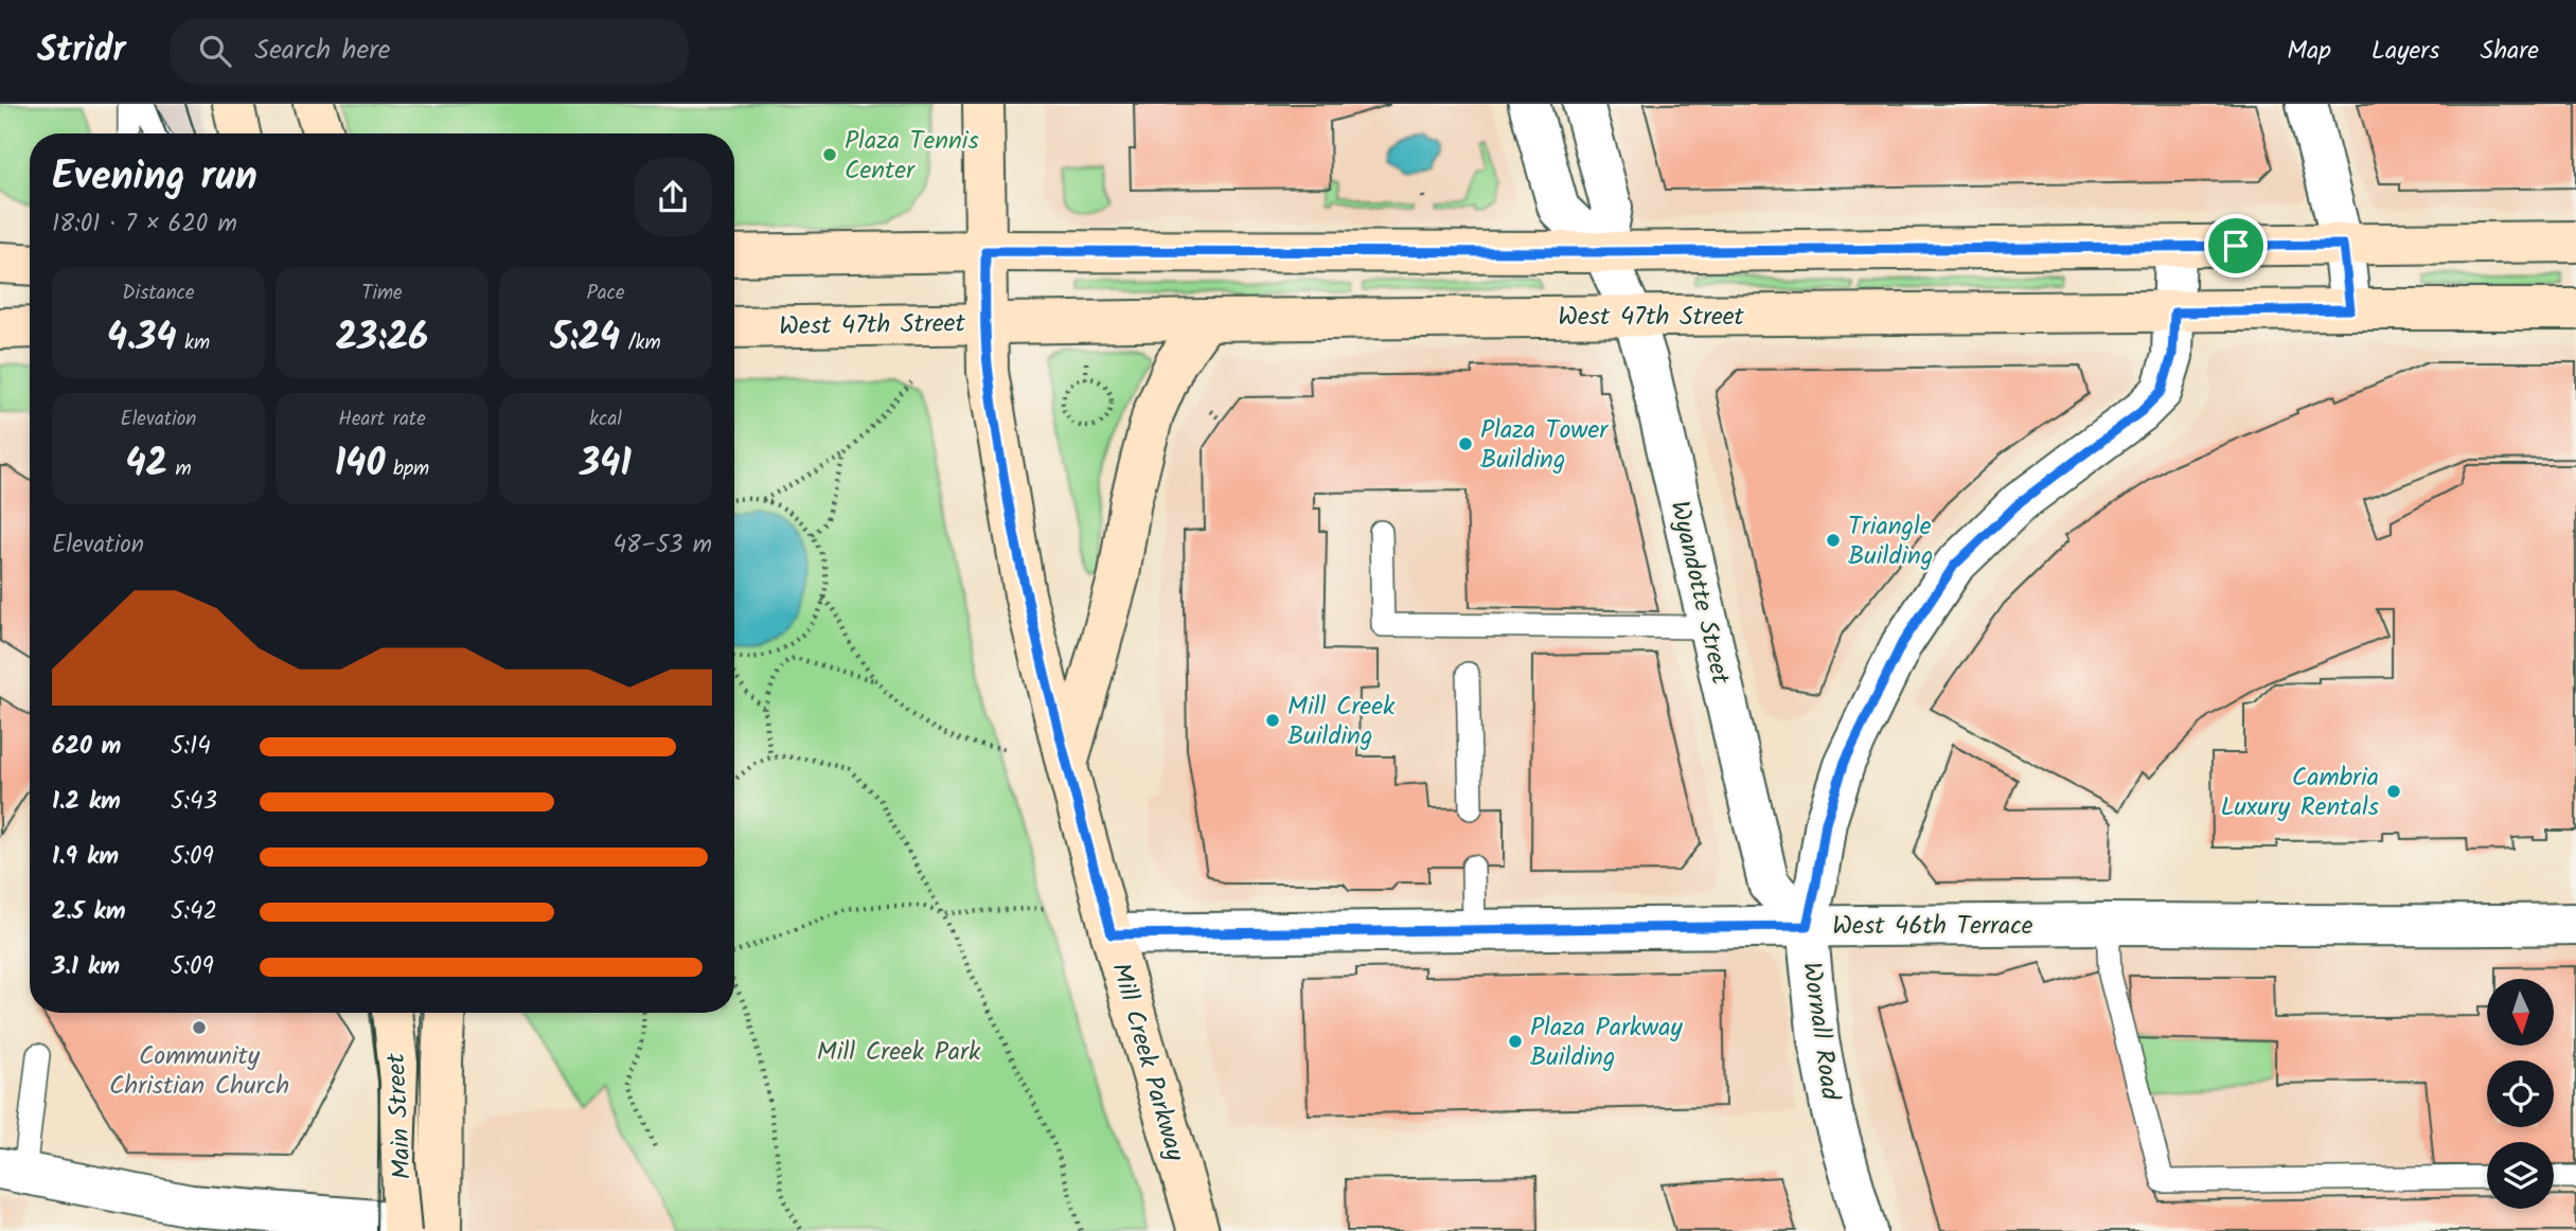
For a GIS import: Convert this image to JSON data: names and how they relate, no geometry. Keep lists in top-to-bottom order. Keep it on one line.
{"streets":{"main road":["West 47th Street","Mill Creek Parkway","Main Street"],"street":["Wyandotte Street","West 46th Terrace","Wornall Road"]},"crossings":[["West 47th Street","Wyandotte Street"],["West 47th Street","Wornall Road"],["West 47th Street","Mill Creek Parkway"],["Wyandotte Street","West 46th Terrace"],["Wyandotte Street","Wornall Road"],["West 46th Terrace","Wornall Road"],["West 46th Terrace","Mill Creek Parkway"]],"parks":["Mill Creek Park"],"places":["Plaza Tennis Center","Plaza Tower Building","Triangle Building","Mill Creek Building","Cambria Luxury Rentals","Community Christian Church","Plaza Parkway Building"],"north":"bottom","page":{"header":"Stridr","search":"Search here","nav":["Map","Layers","Share"],"heading":["Evening run","18:01 · 7 × 620 m"],"stats":[["Distance","4.34 km"],["Time","23:26"],["Pace","5:24 /km"],["Elevation","42 m"],["Heart rate","140 bpm"],["kcal","341"]],"chart":["Elevation","48–53 m"],"list":[{"name":"620 m","note":"5:14"},{"name":"1.2 km","note":"5:43"},{"name":"1.9 km","note":"5:09"},{"name":"2.5 km","note":"5:42"},{"name":"3.1 km","note":"5:09"}]}}
